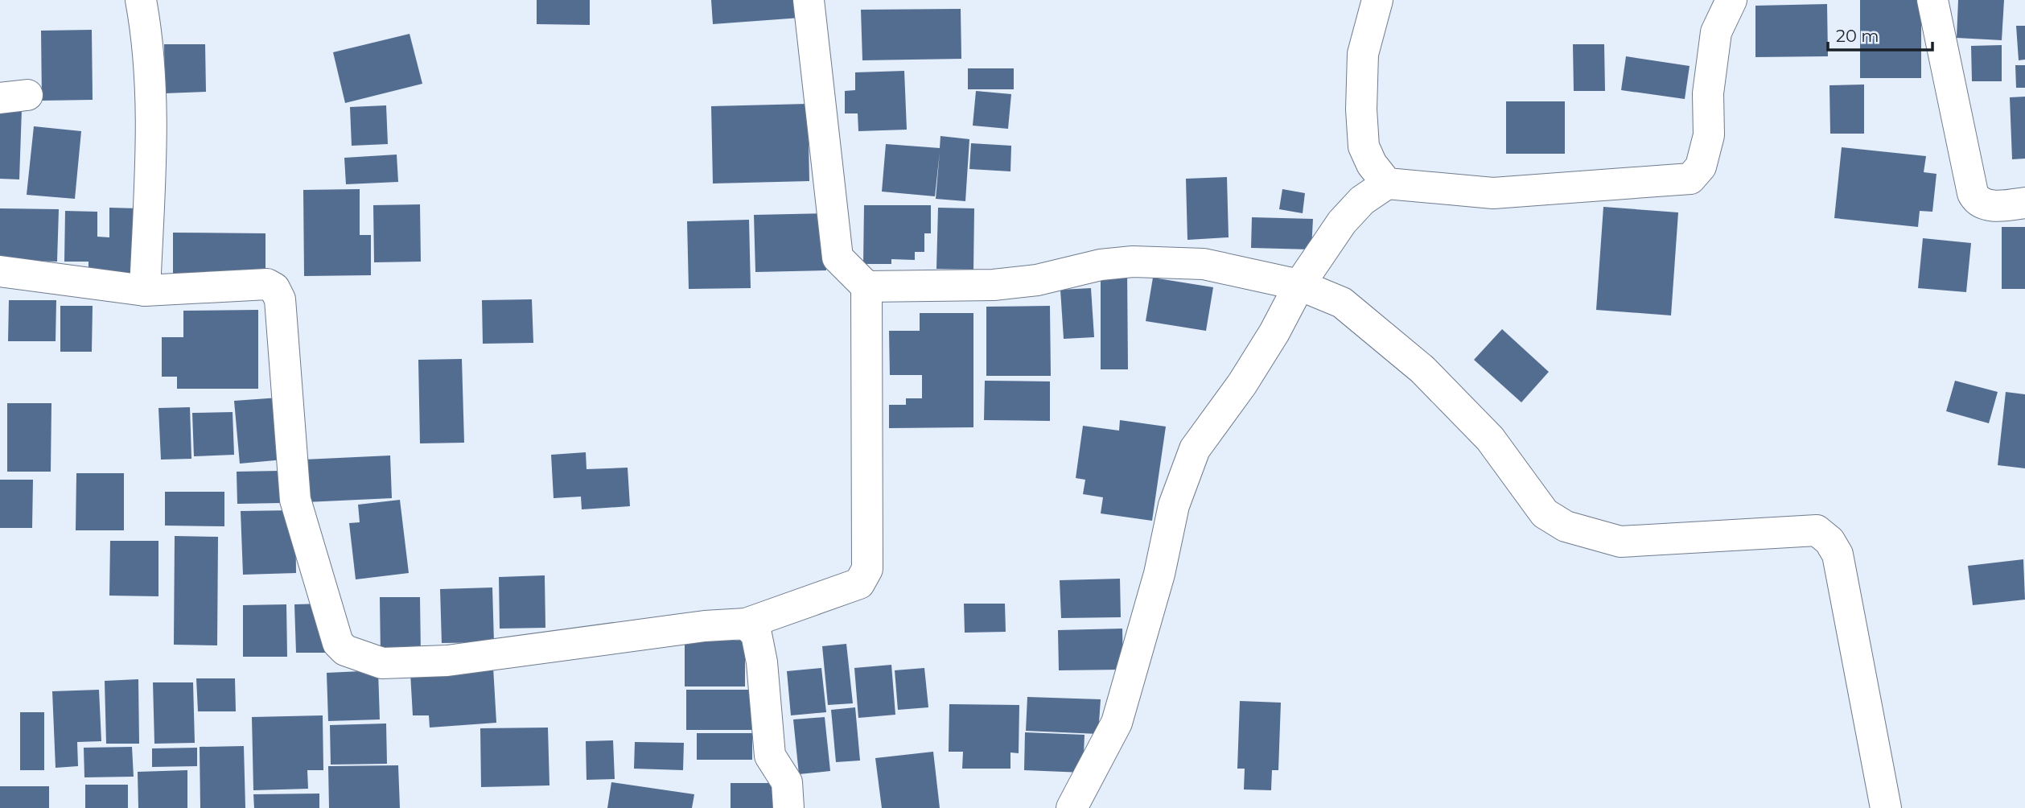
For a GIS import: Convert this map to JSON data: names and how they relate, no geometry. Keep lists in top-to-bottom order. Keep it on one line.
{"scale_bar":"20 m"}
